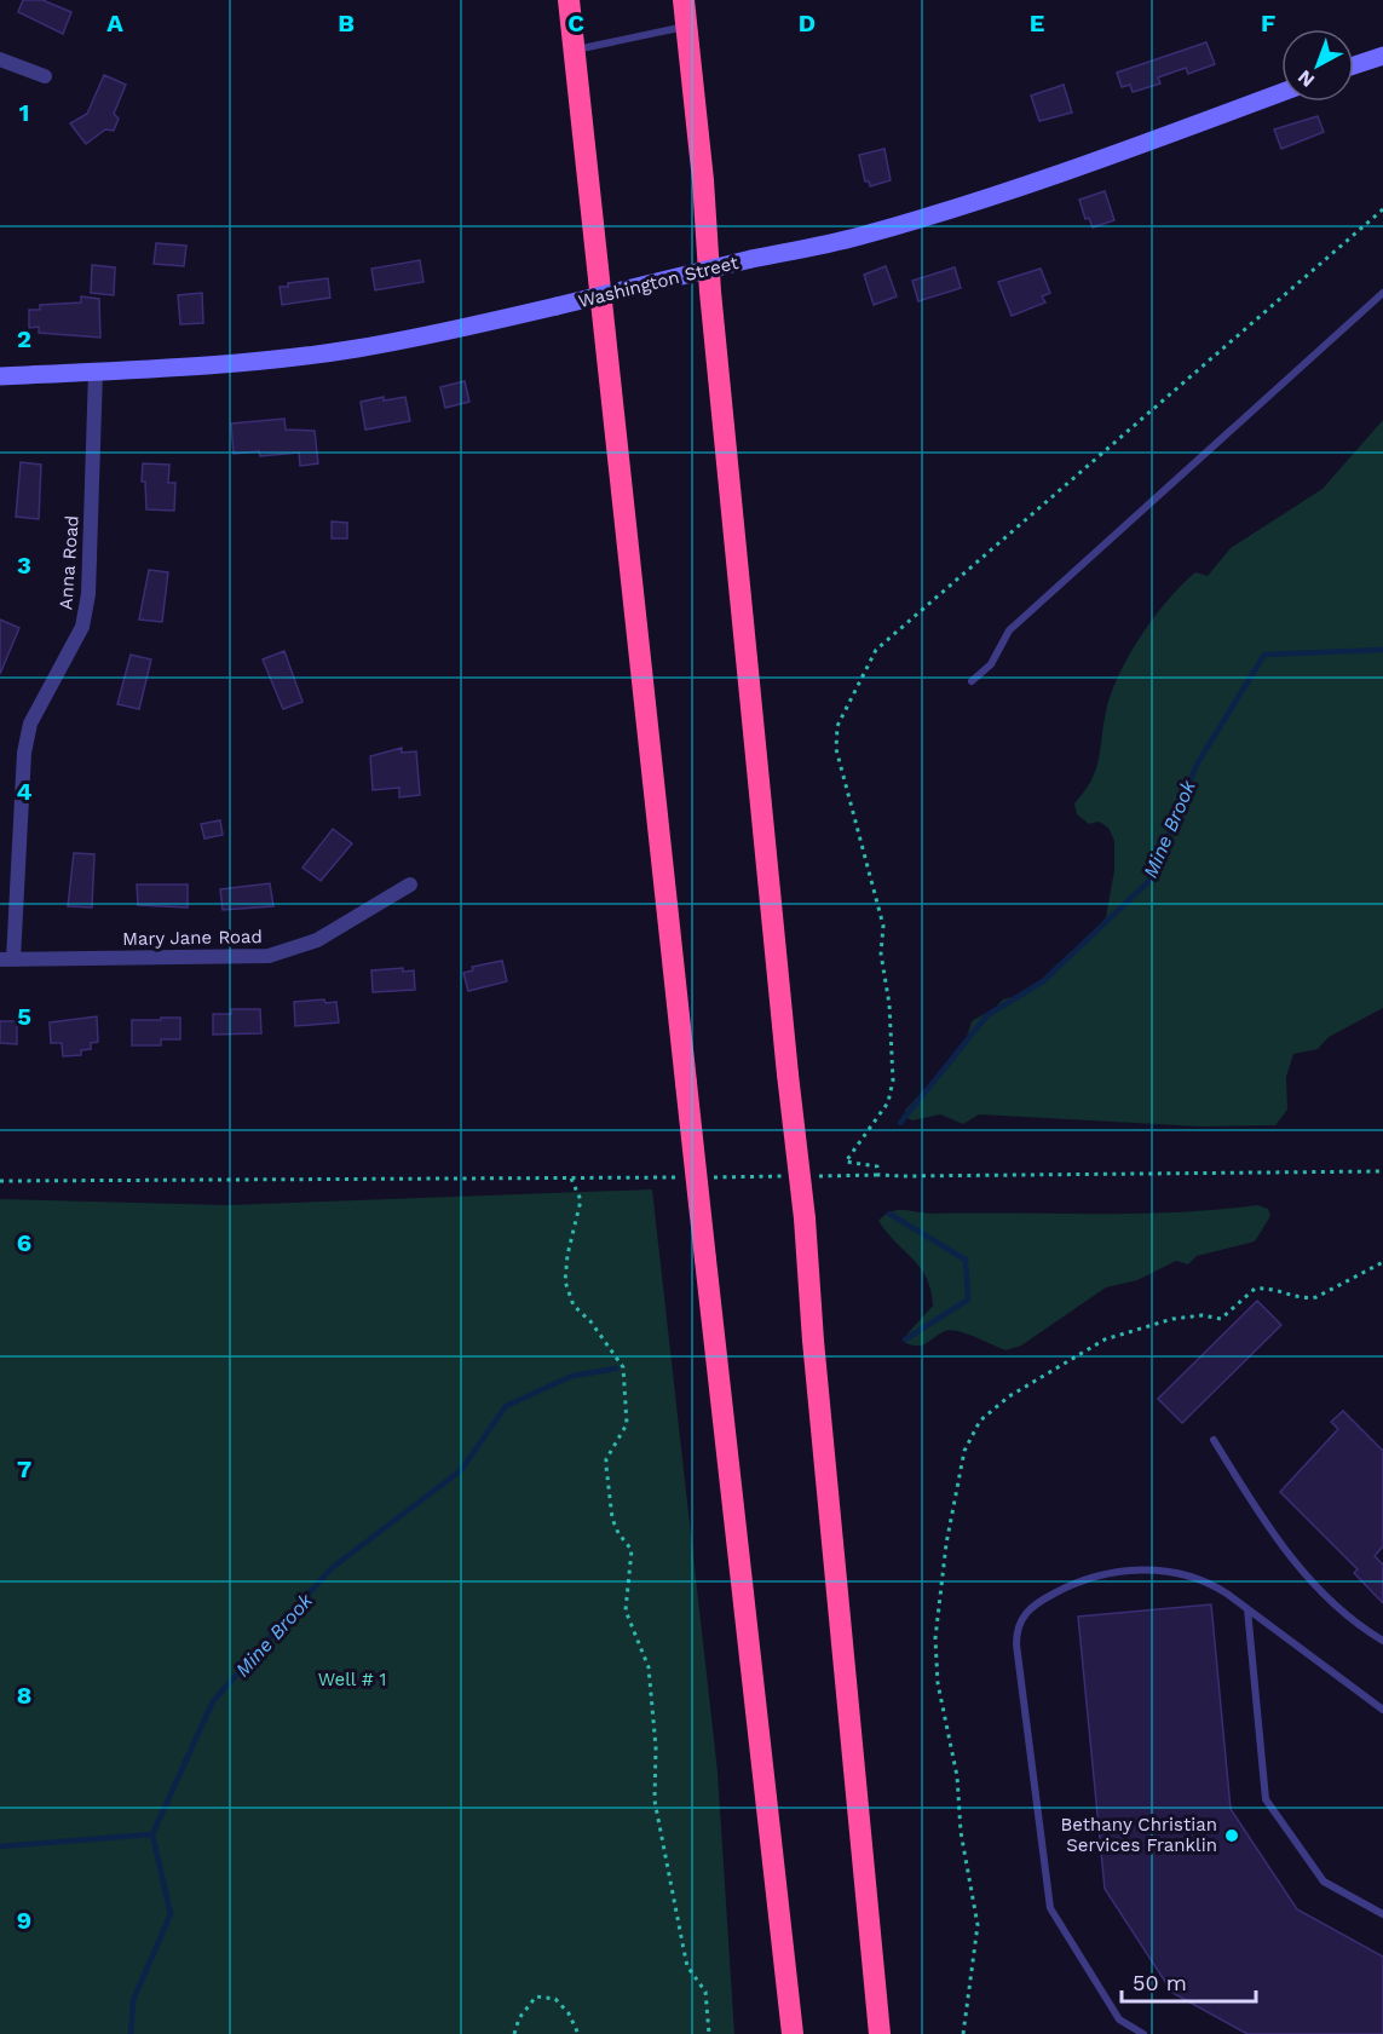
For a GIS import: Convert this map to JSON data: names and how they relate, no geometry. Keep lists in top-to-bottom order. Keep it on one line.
{"streets":{"main road":["Washington Street"],"street":["Anna Road","Mary Jane Road"]},"crossings":[["Washington Street","Anna Road"],["Anna Road","Mary Jane Road"]],"water":["Mine Brook"],"parks":["Well # 1"],"places":["Bethany Christian Services Franklin"],"scale_bar":"50 m","north":"bottom left","grid":{"columns":["A","B","C","D","E","F"],"rows":["1","2","3","4","5","6","7","8","9"]}}
